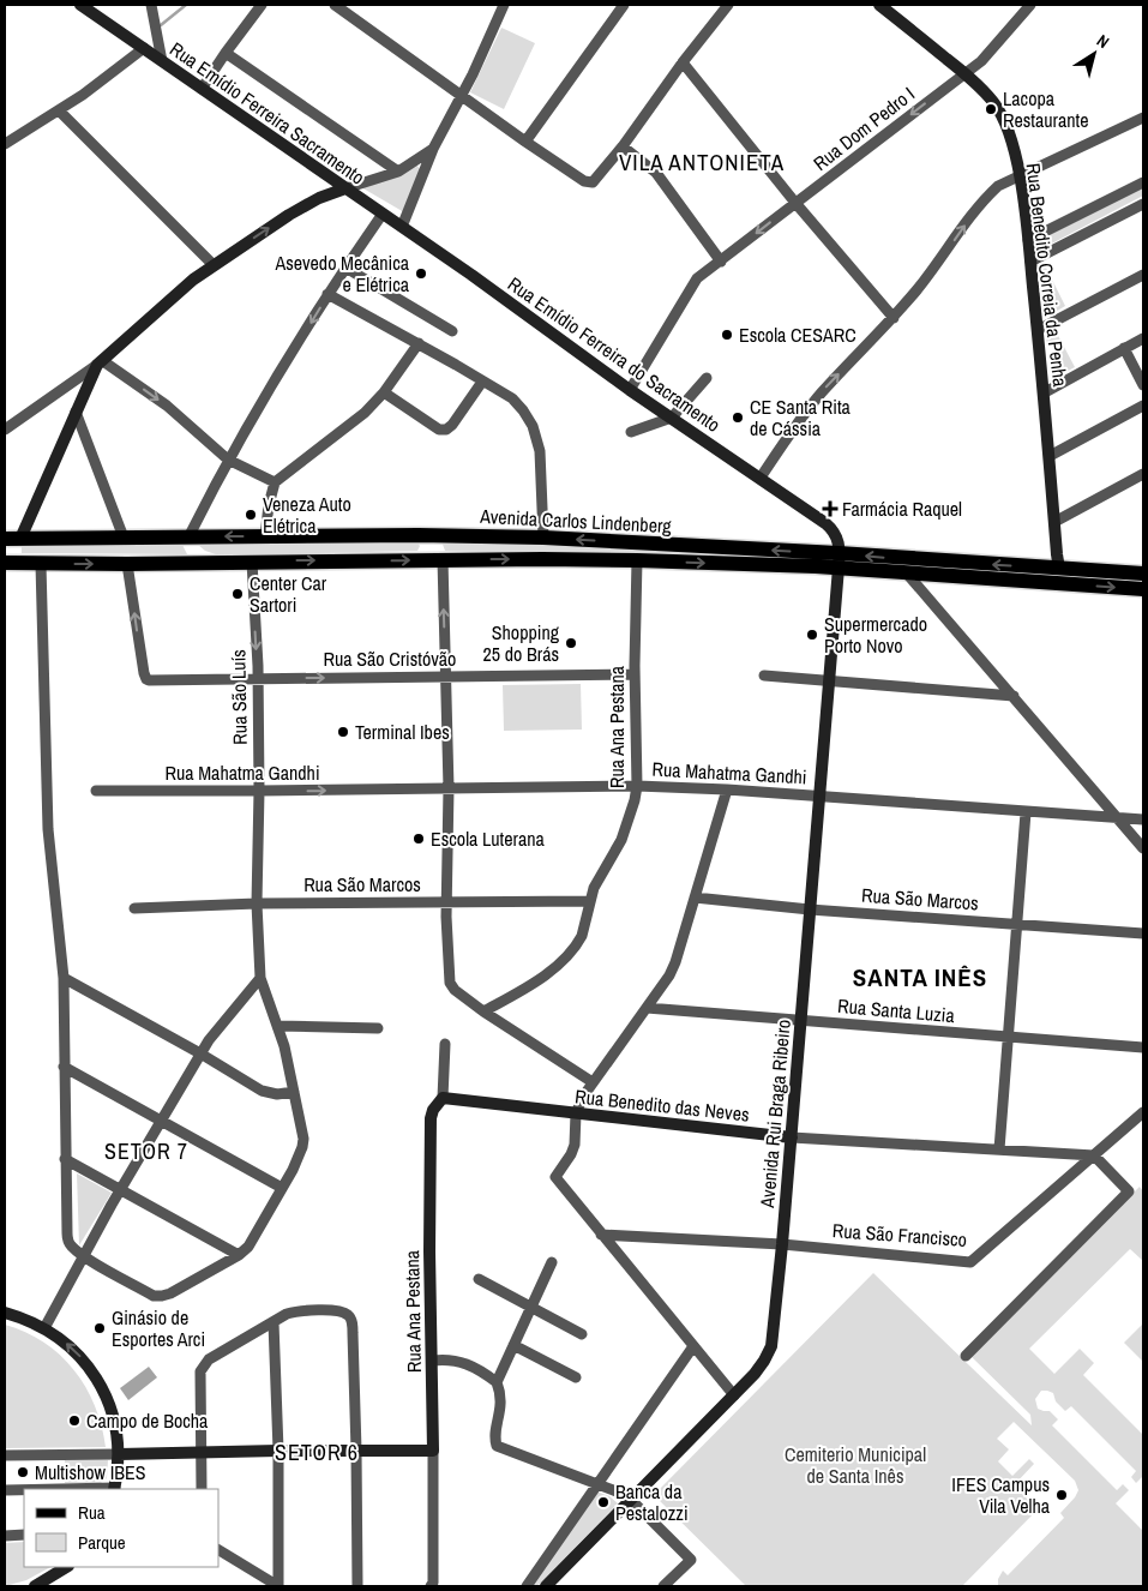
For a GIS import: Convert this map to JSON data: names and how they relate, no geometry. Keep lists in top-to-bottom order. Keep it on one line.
{"streets":{"main road":["Avenida Carlos Lindenberg"],"street":["Rua Emídio Ferreira Sacramento","Rua Dom Pedro I","Rua Benedito Correia da Penha","Rua Emídio Ferreira do Sacramento","Rua São Cristóvão","Rua São Luís","Rua Ana Pestana","Rua Mahatma Gandhi","Rua São Marcos","Rua Santa Luzia","Rua Benedito das Neves","Avenida Rui Braga Ribeiro","Rua São Francisco"]},"crossings":[["Rua Emídio Ferreira Sacramento","Rua Emídio Ferreira do Sacramento"],["Rua Dom Pedro I","Rua Benedito Correia da Penha"],["Rua Dom Pedro I","Rua Emídio Ferreira do Sacramento"],["Rua Benedito Correia da Penha","Avenida Carlos Lindenberg"],["Rua Emídio Ferreira do Sacramento","Avenida Carlos Lindenberg"],["Rua Emídio Ferreira do Sacramento","Avenida Rui Braga Ribeiro"],["Avenida Carlos Lindenberg","Rua São Cristóvão"],["Avenida Carlos Lindenberg","Rua São Luís"],["Avenida Carlos Lindenberg","Rua Ana Pestana"],["Avenida Carlos Lindenberg","Avenida Rui Braga Ribeiro"],["Rua São Cristóvão","Rua São Luís"],["Rua São Cristóvão","Rua Ana Pestana"],["Rua São Luís","Rua Mahatma Gandhi"],["Rua São Luís","Rua São Marcos"],["Rua Ana Pestana","Rua Mahatma Gandhi"],["Rua Ana Pestana","Rua São Marcos"],["Rua Ana Pestana","Rua Benedito das Neves"],["Rua Mahatma Gandhi","Avenida Rui Braga Ribeiro"],["Rua São Marcos","Avenida Rui Braga Ribeiro"],["Rua Santa Luzia","Avenida Rui Braga Ribeiro"],["Rua Benedito das Neves","Avenida Rui Braga Ribeiro"],["Rua Benedito das Neves","Rua São Francisco"],["Avenida Rui Braga Ribeiro","Rua São Francisco"]],"one_way":["Rua Dom Pedro I"],"districts":["VILA ANTONIETA","SANTA INÊS","SETOR 7","SETOR 6"],"parks":["Cemiterio Municipal de Santa Inês"],"places":{"other":["Lacopa Restaurante","Asevedo Mecânica e Elétrica","Escola CESARC","CE Santa Rita de Cássia","Veneza Auto Elétrica","Center Car Sartori","Supermercado Porto Novo","Shopping 25 do Brás","Terminal Ibes","Escola Luterana","Ginásio de Esportes Arci","Campo de Bocha","Multishow IBES","IFES Campus Vila Velha","Banca da Pestalozzi"],"health":["Farmácia Raquel"]},"legend":["Rua","Parque"],"north":"top right"}
